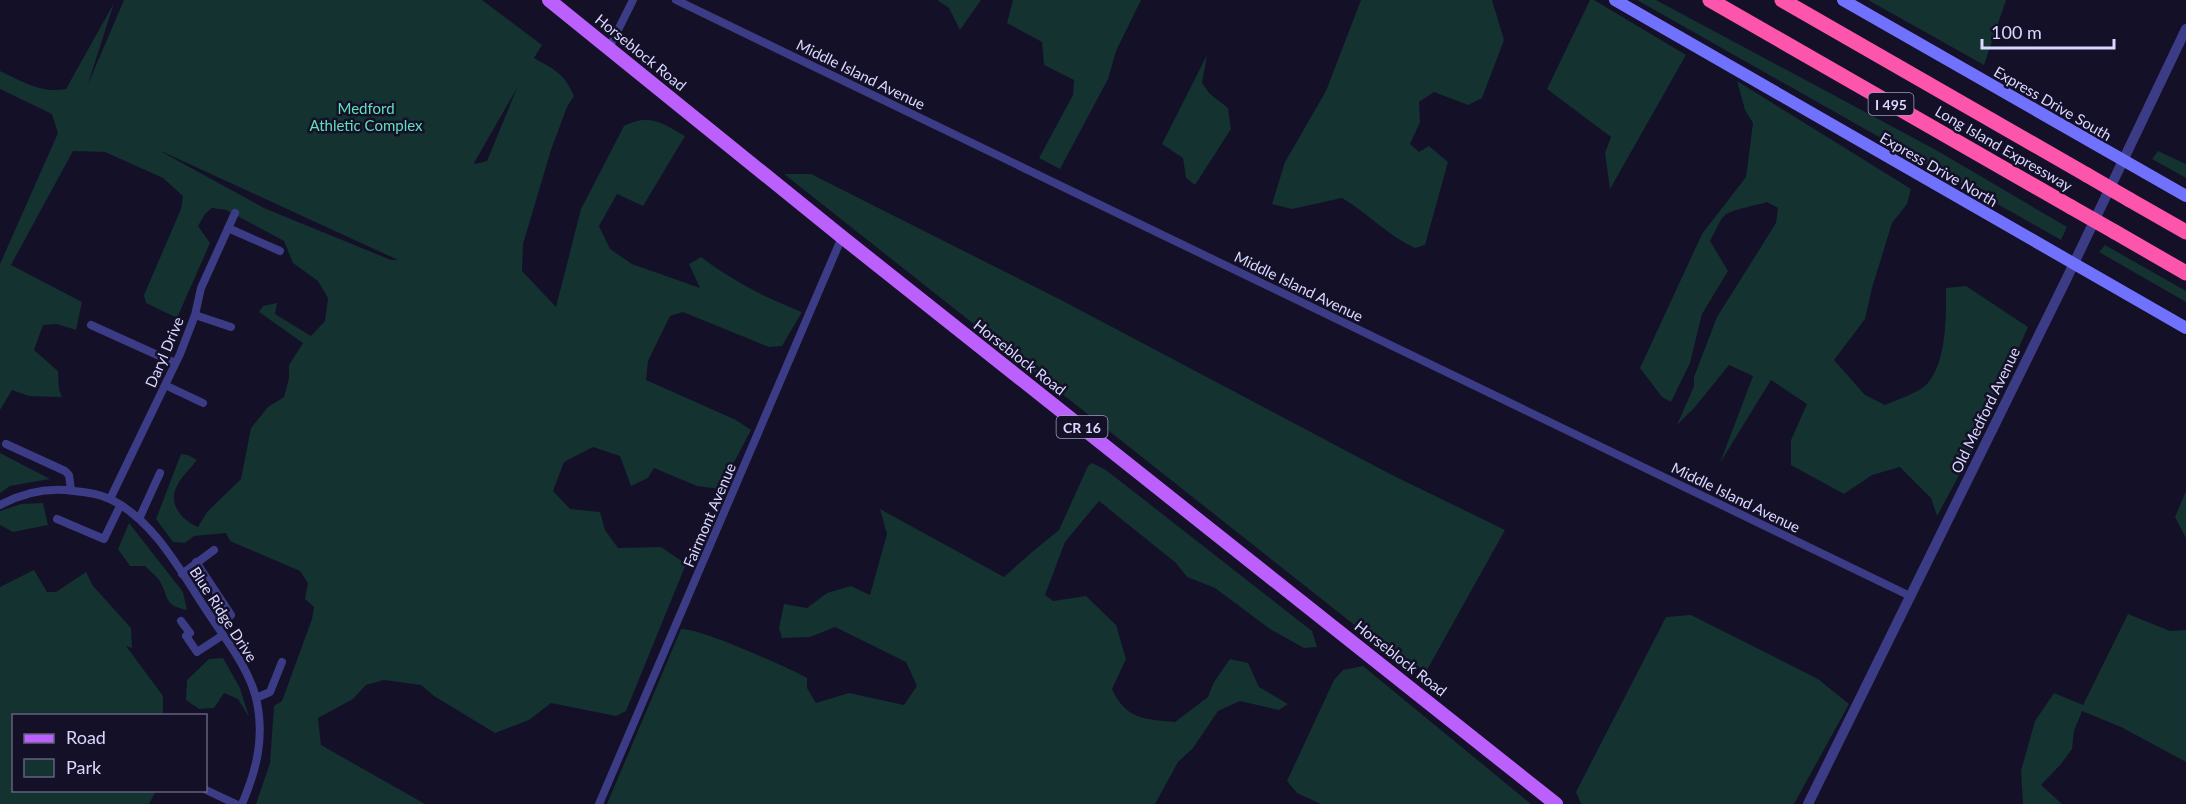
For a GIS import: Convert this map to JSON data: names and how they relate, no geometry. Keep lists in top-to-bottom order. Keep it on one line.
{"streets":{"highway":["I 495","Long Island Expressway"],"main road":["Horseblock Road","Express Drive South","Express Drive North","CR 16"],"street":["Middle Island Avenue","Daryl Drive","Old Medford Avenue","Fairmont Avenue","Blue Ridge Drive"]},"crossings":[["Horseblock Road","Fairmont Avenue"],["Middle Island Avenue","Old Medford Avenue"],["Express Drive South","Old Medford Avenue"],["Express Drive North","Old Medford Avenue"],["Daryl Drive","Blue Ridge Drive"]],"parks":["Medford Athletic Complex"],"legend":["Road","Park"],"scale_bar":"100 m"}
